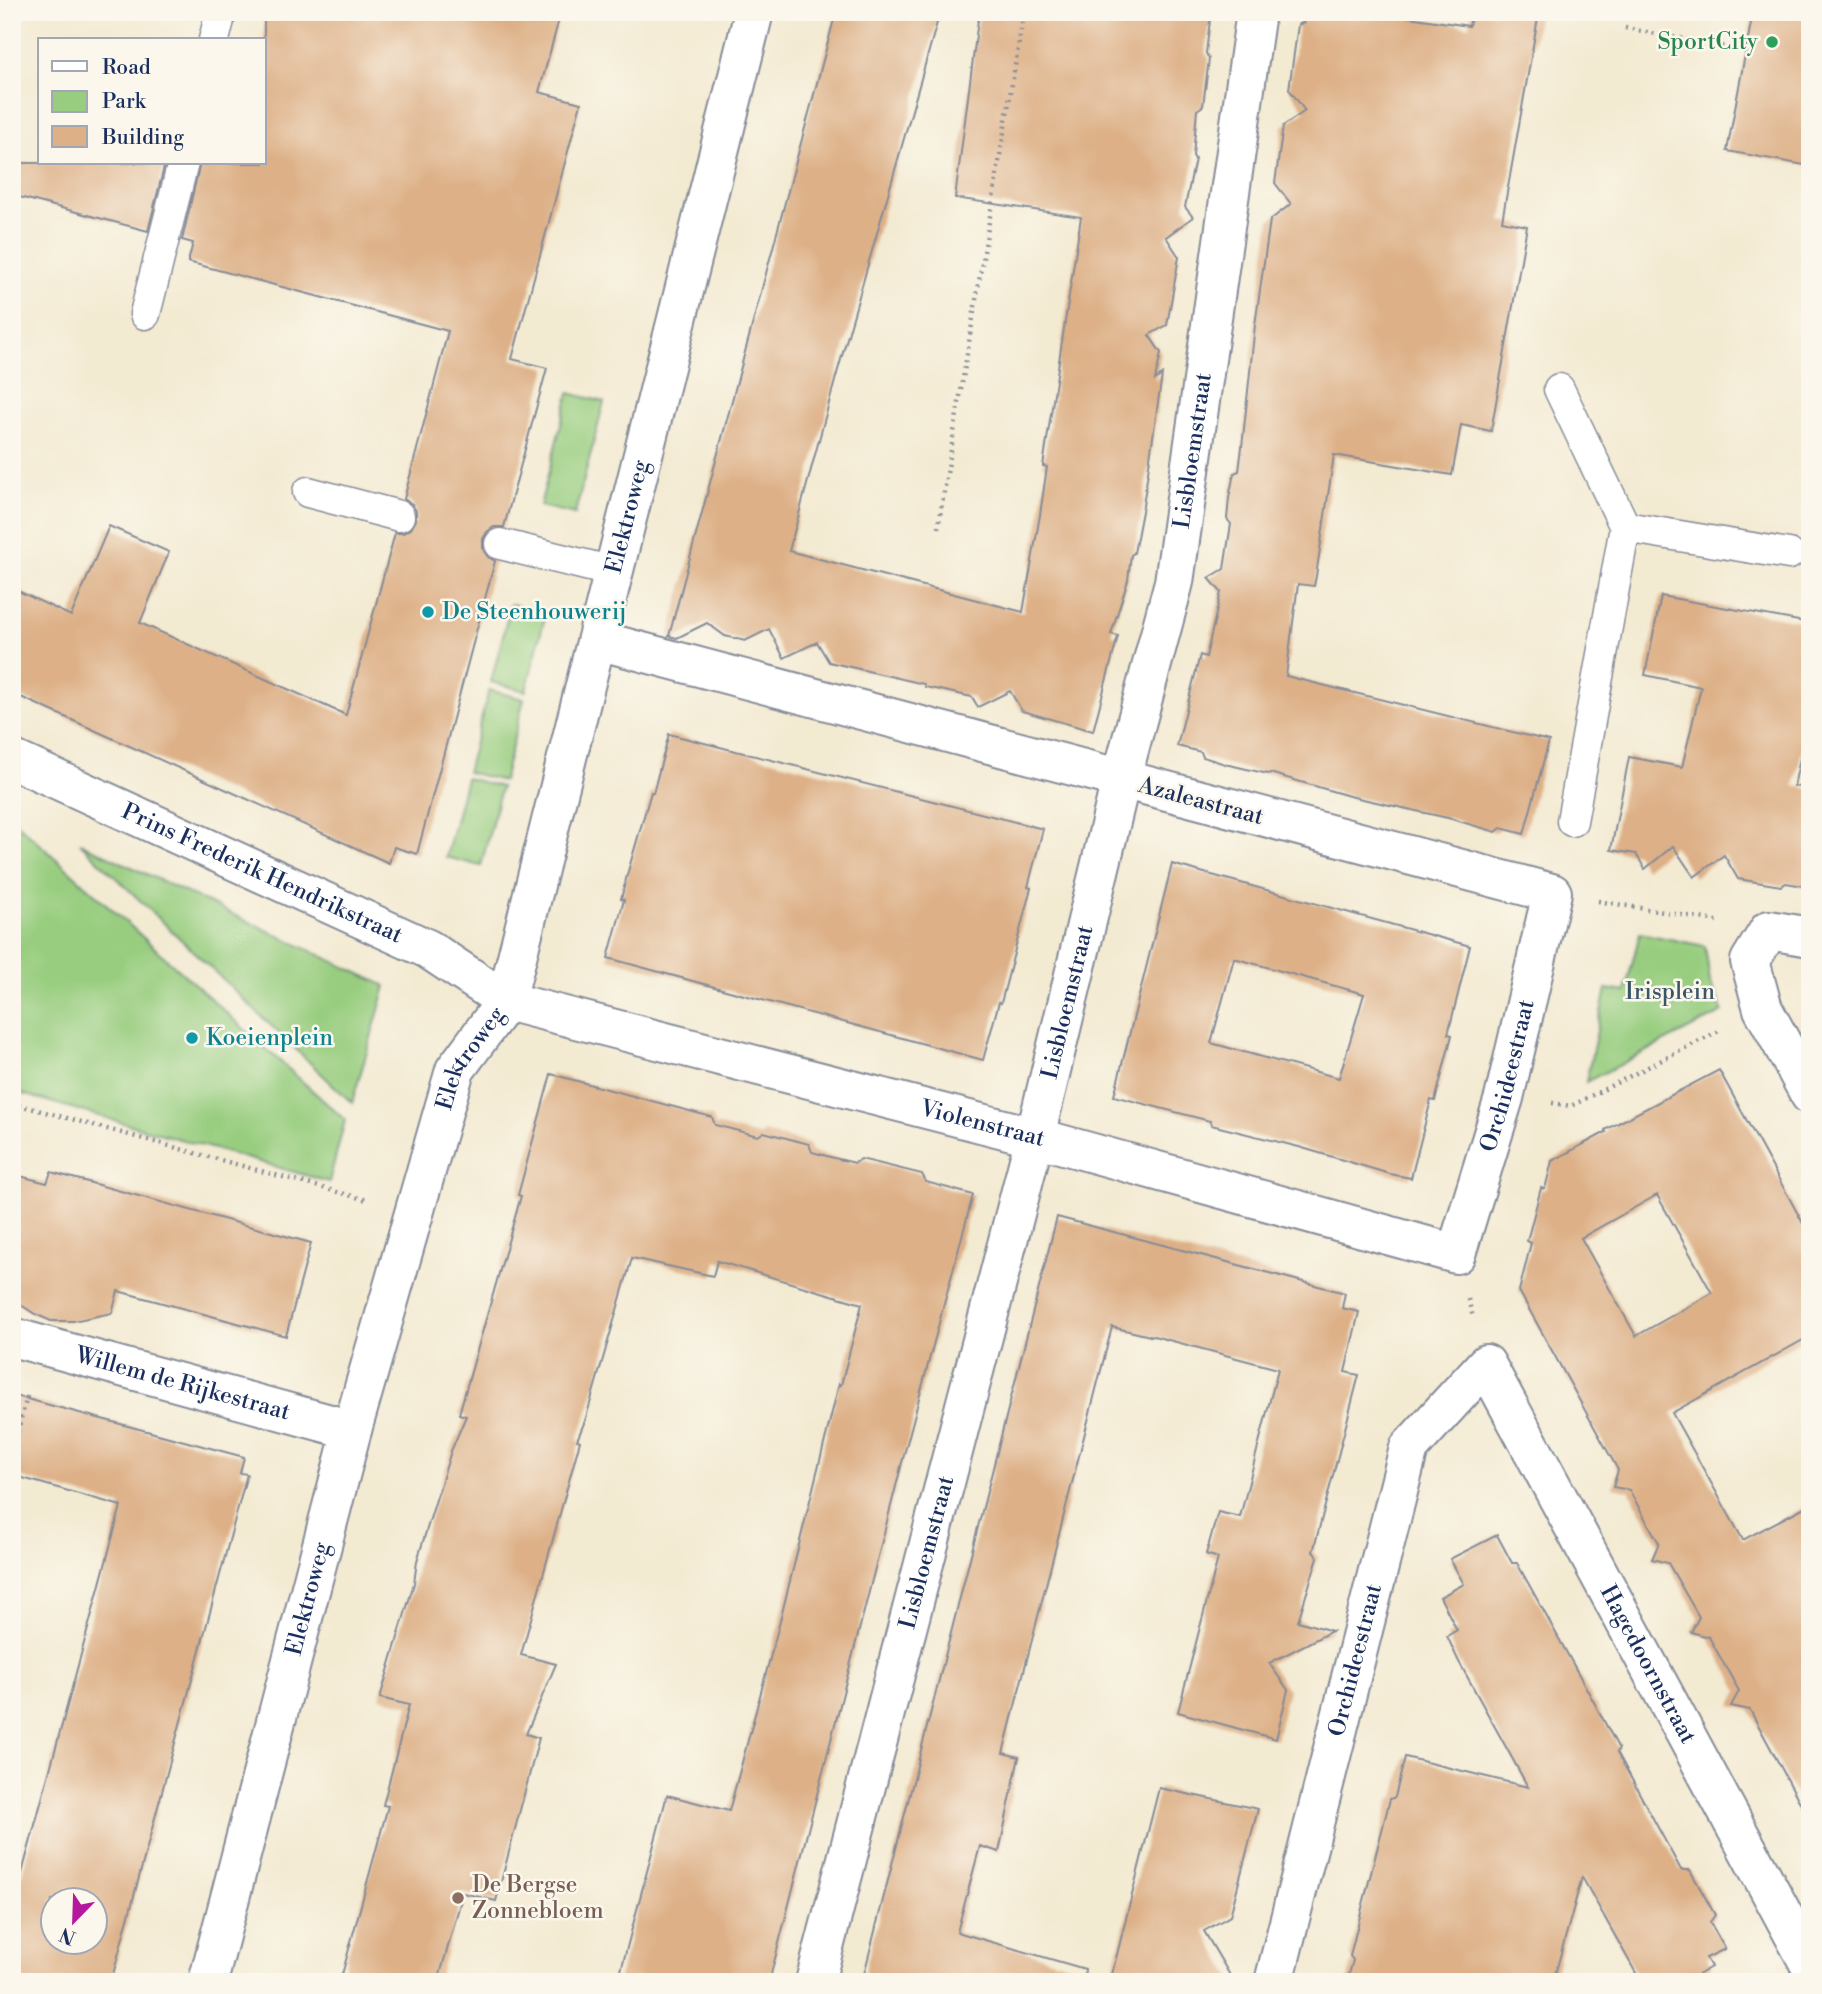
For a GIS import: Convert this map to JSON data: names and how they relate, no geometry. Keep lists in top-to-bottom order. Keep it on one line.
{"streets":{"street":["Lisbloemstraat","Elektroweg","Azaleastraat","Prins Frederik Hendrikstraat","Orchideestraat","Violenstraat","Willem de Rijkestraat","Hagedoornstraat"]},"crossings":[["Lisbloemstraat","Azaleastraat"],["Lisbloemstraat","Violenstraat"],["Elektroweg","Azaleastraat"],["Elektroweg","Prins Frederik Hendrikstraat"],["Elektroweg","Violenstraat"],["Elektroweg","Willem de Rijkestraat"],["Azaleastraat","Orchideestraat"],["Prins Frederik Hendrikstraat","Violenstraat"],["Orchideestraat","Violenstraat"],["Orchideestraat","Hagedoornstraat"]],"parks":["Irisplein"],"places":["SportCity","De Steenhouwerij","Koeienplein","De Bergse Zonnebloem"],"legend":["Road","Park","Building"],"north":"bottom left"}
